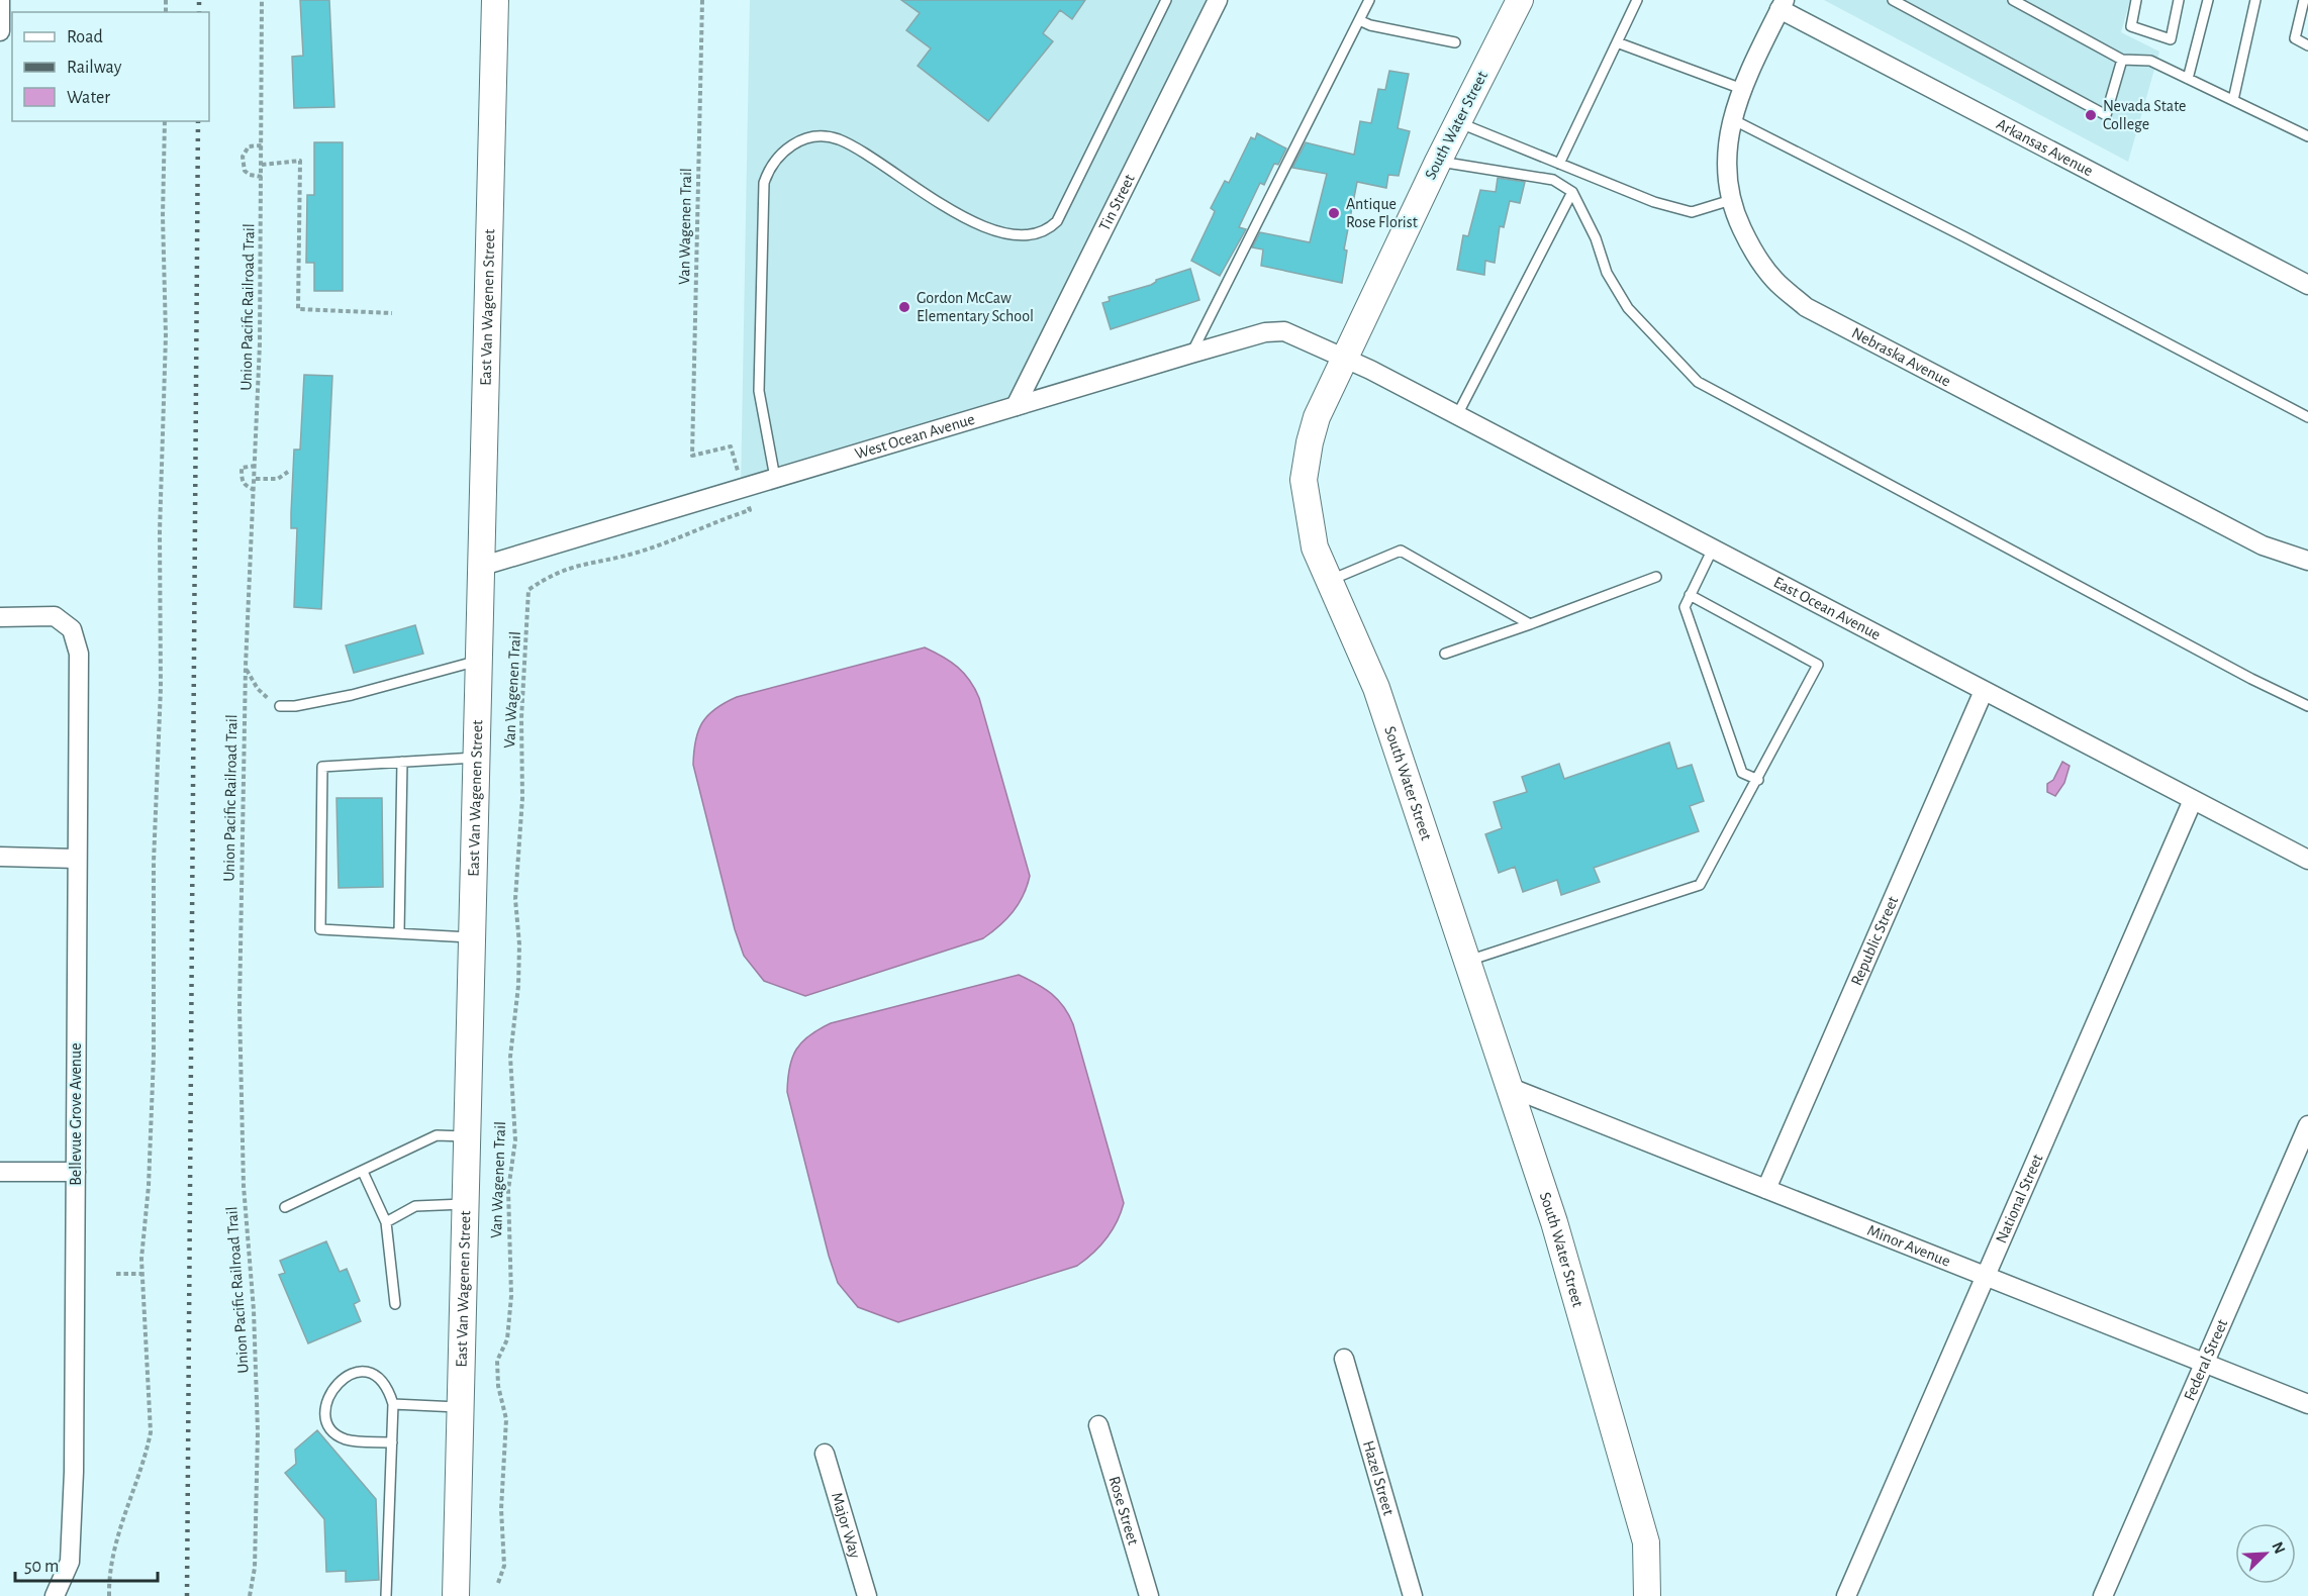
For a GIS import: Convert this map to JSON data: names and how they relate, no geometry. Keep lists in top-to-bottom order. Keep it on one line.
{"streets":{"main road":["South Water Street","East Van Wagenen Street"],"street":["Arkansas Avenue","Tin Street","Nebraska Avenue","West Ocean Avenue","East Ocean Avenue","Republic Street","Bellevue Grove Avenue","National Street","Minor Avenue","Federal Street","Hazel Street","Rose Street","Major Way"],"path":["Van Wagenen Trail","Union Pacific Railroad Trail"]},"crossings":[["South Water Street","West Ocean Avenue"],["South Water Street","East Ocean Avenue"],["South Water Street","Minor Avenue"],["Arkansas Avenue","Nebraska Avenue"],["Tin Street","West Ocean Avenue"],["Van Wagenen Trail","West Ocean Avenue"],["East Van Wagenen Street","West Ocean Avenue"],["West Ocean Avenue","East Ocean Avenue"],["East Ocean Avenue","Republic Street"],["East Ocean Avenue","National Street"],["Republic Street","Minor Avenue"],["National Street","Minor Avenue"],["Minor Avenue","Federal Street"]],"places":["Nevada State College","Antique Rose Florist","Gordon McCaw Elementary School"],"legend":["Road","Railway","Water"],"scale_bar":"50 m","north":"top right"}
